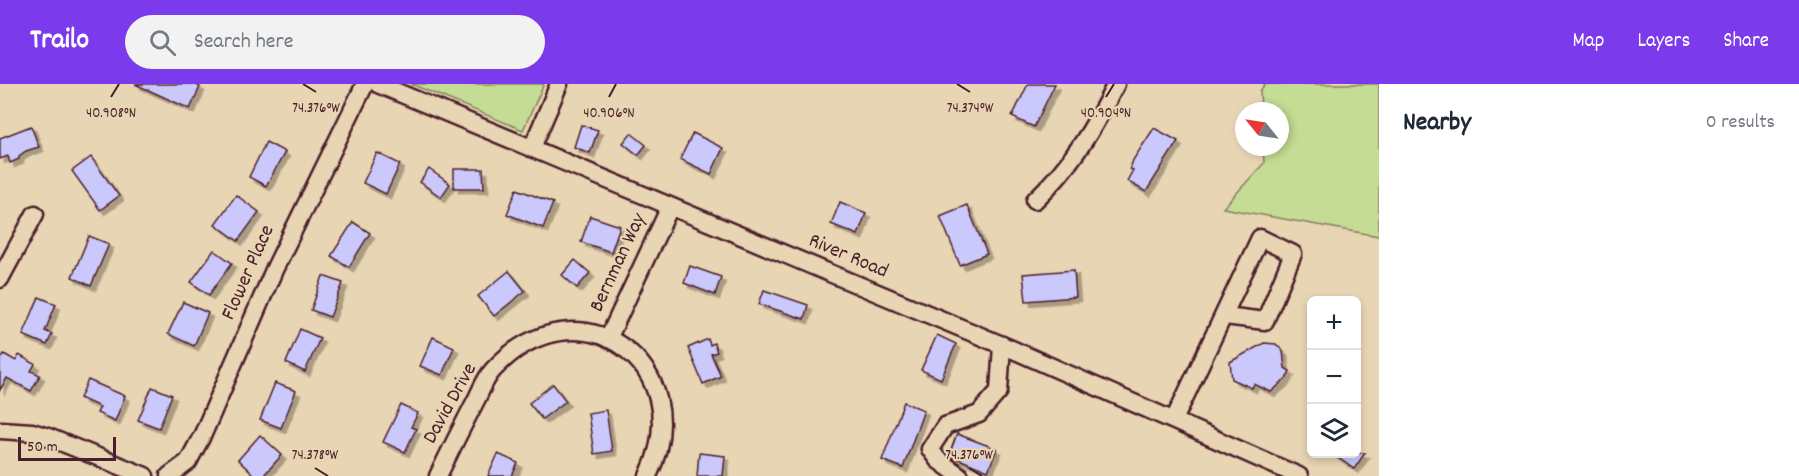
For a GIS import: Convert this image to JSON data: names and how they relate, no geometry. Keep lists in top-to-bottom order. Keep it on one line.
{"streets":{"street":["River Road","Bernman Way","Flower Place","David Drive"]},"crossings":[["River Road","Bernman Way"],["Bernman Way","David Drive"]],"scale_bar":"50 m","north":"top left","page":{"header":"Trailo","search":"Search here","nav":["Map","Layers","Share"],"heading":["Nearby","0 results"],"map_buttons":["+","−"],"scale":"50 m"},"coordinates":["74.376°W","74.374°W","40.908°N","40.906°N","40.904°N","74.378°W"]}
